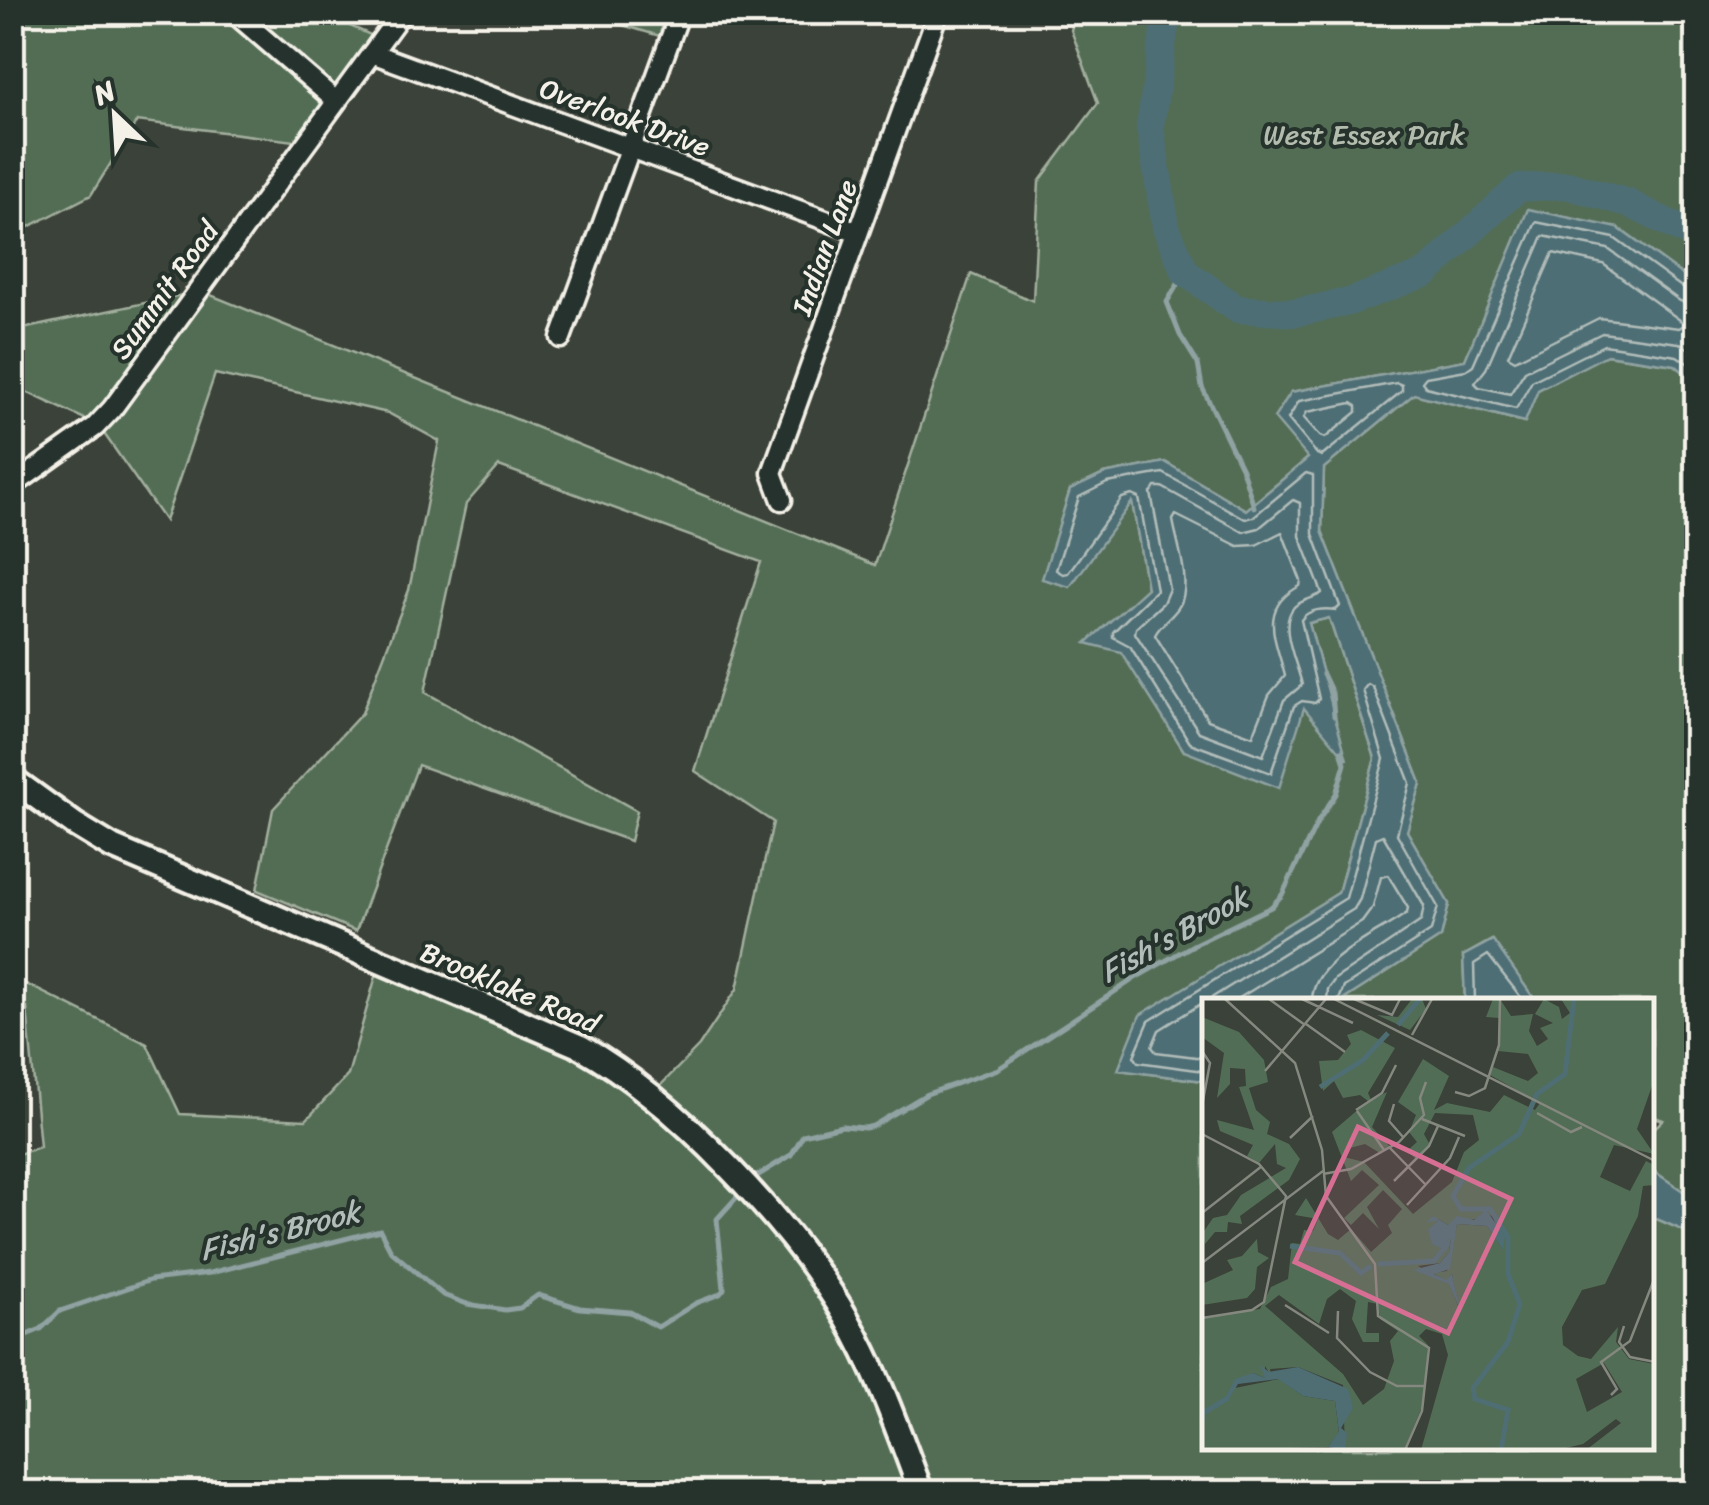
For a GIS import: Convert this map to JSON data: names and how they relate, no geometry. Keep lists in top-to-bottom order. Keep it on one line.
{"streets":{"street":["Overlook Drive","Indian Lane","Summit Road","Brooklake Road"]},"crossings":[["Overlook Drive","Indian Lane"],["Overlook Drive","Summit Road"]],"water":["Fish's Brook"],"parks":["West Essex Park"],"north":"top left"}
